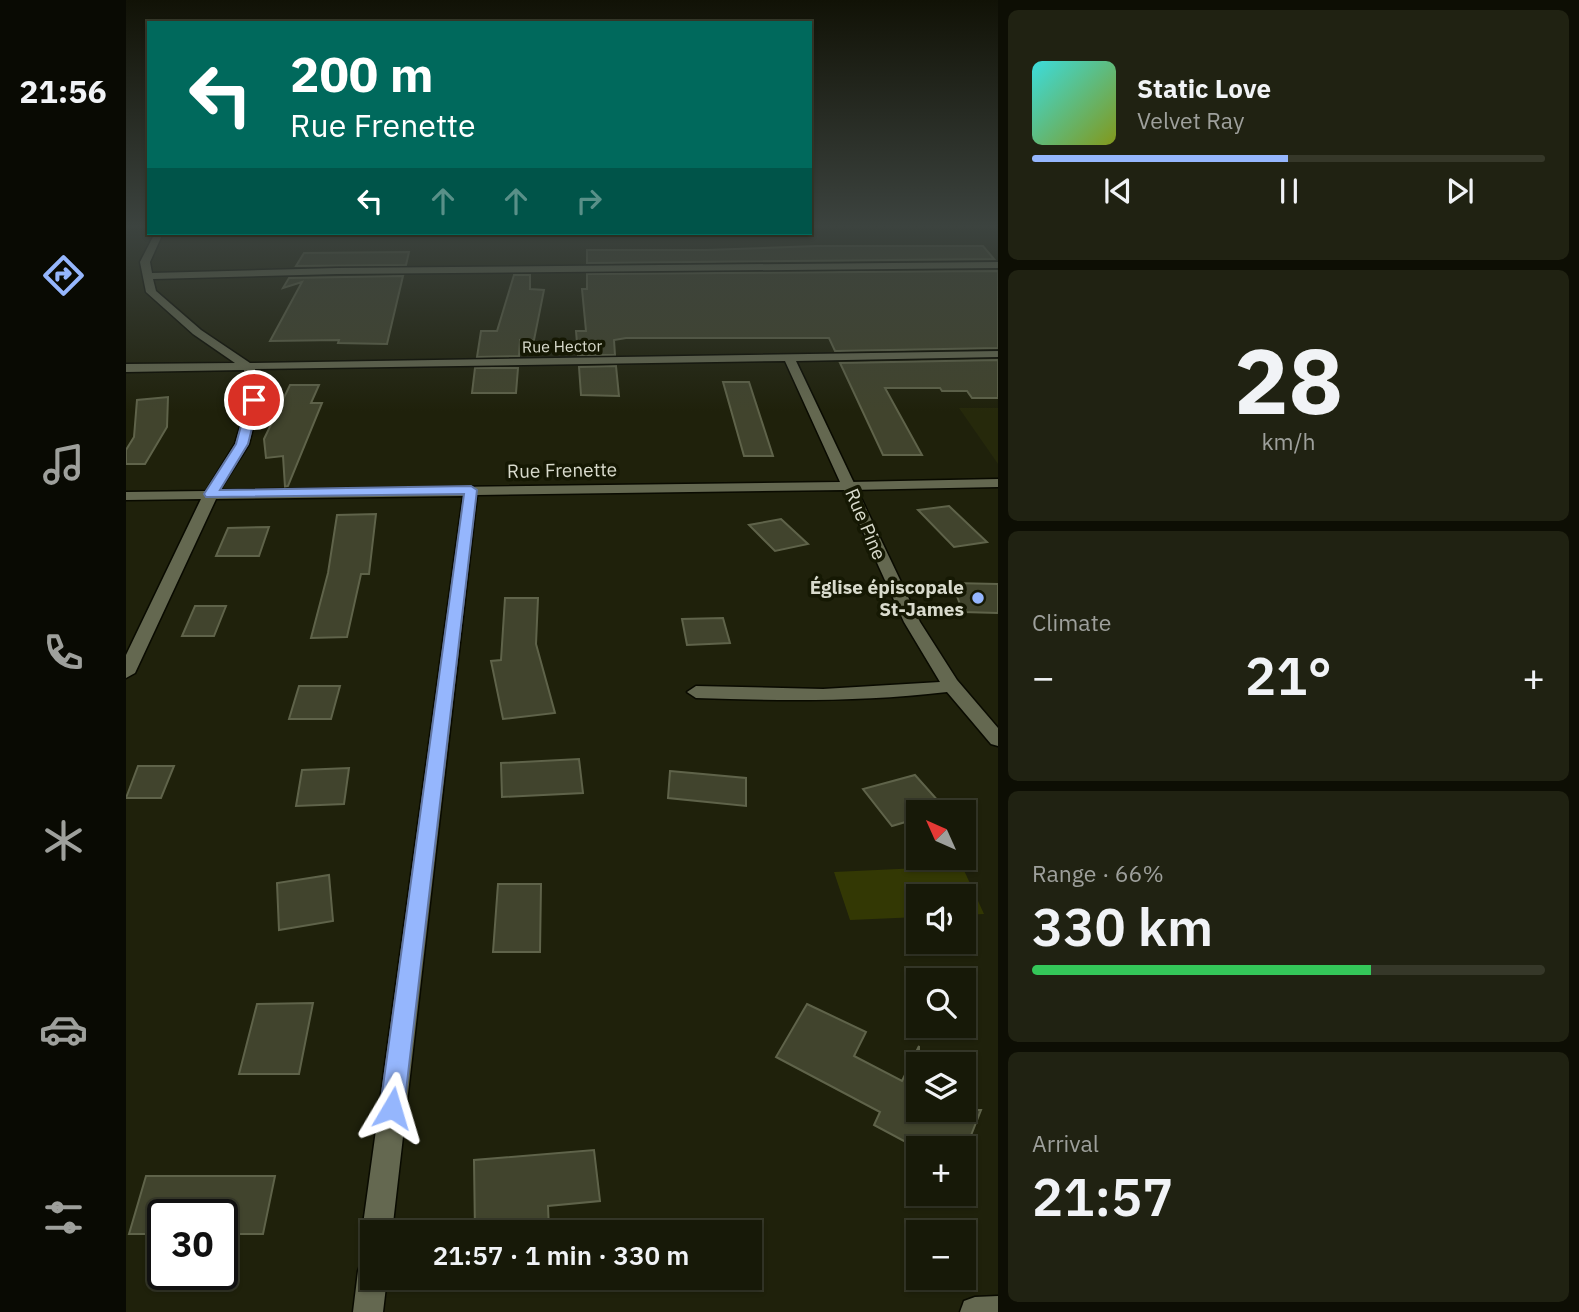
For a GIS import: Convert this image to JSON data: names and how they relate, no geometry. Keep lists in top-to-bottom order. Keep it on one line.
{"streets":{"street":["Rue Hector","Rue Frenette","Rue Pine"]},"crossings":[["Rue Hector","Rue Pine"],["Rue Frenette","Rue Pine"]],"places":["Église épiscopale St-James"],"north":"top left","page":{"tabs":"21:56","turn":["200 m","Rue Frenette"],"song":["Static Love","Velvet Ray"],"tile":[["28","km/h"],"Climate",["Range · 66%","330 km"],["Arrival","21:57"]],"heat":["−","21°","+"],"map_buttons":["+","−"],"limit":"30","trip":"21:57 · 1 min · 330 m"}}
